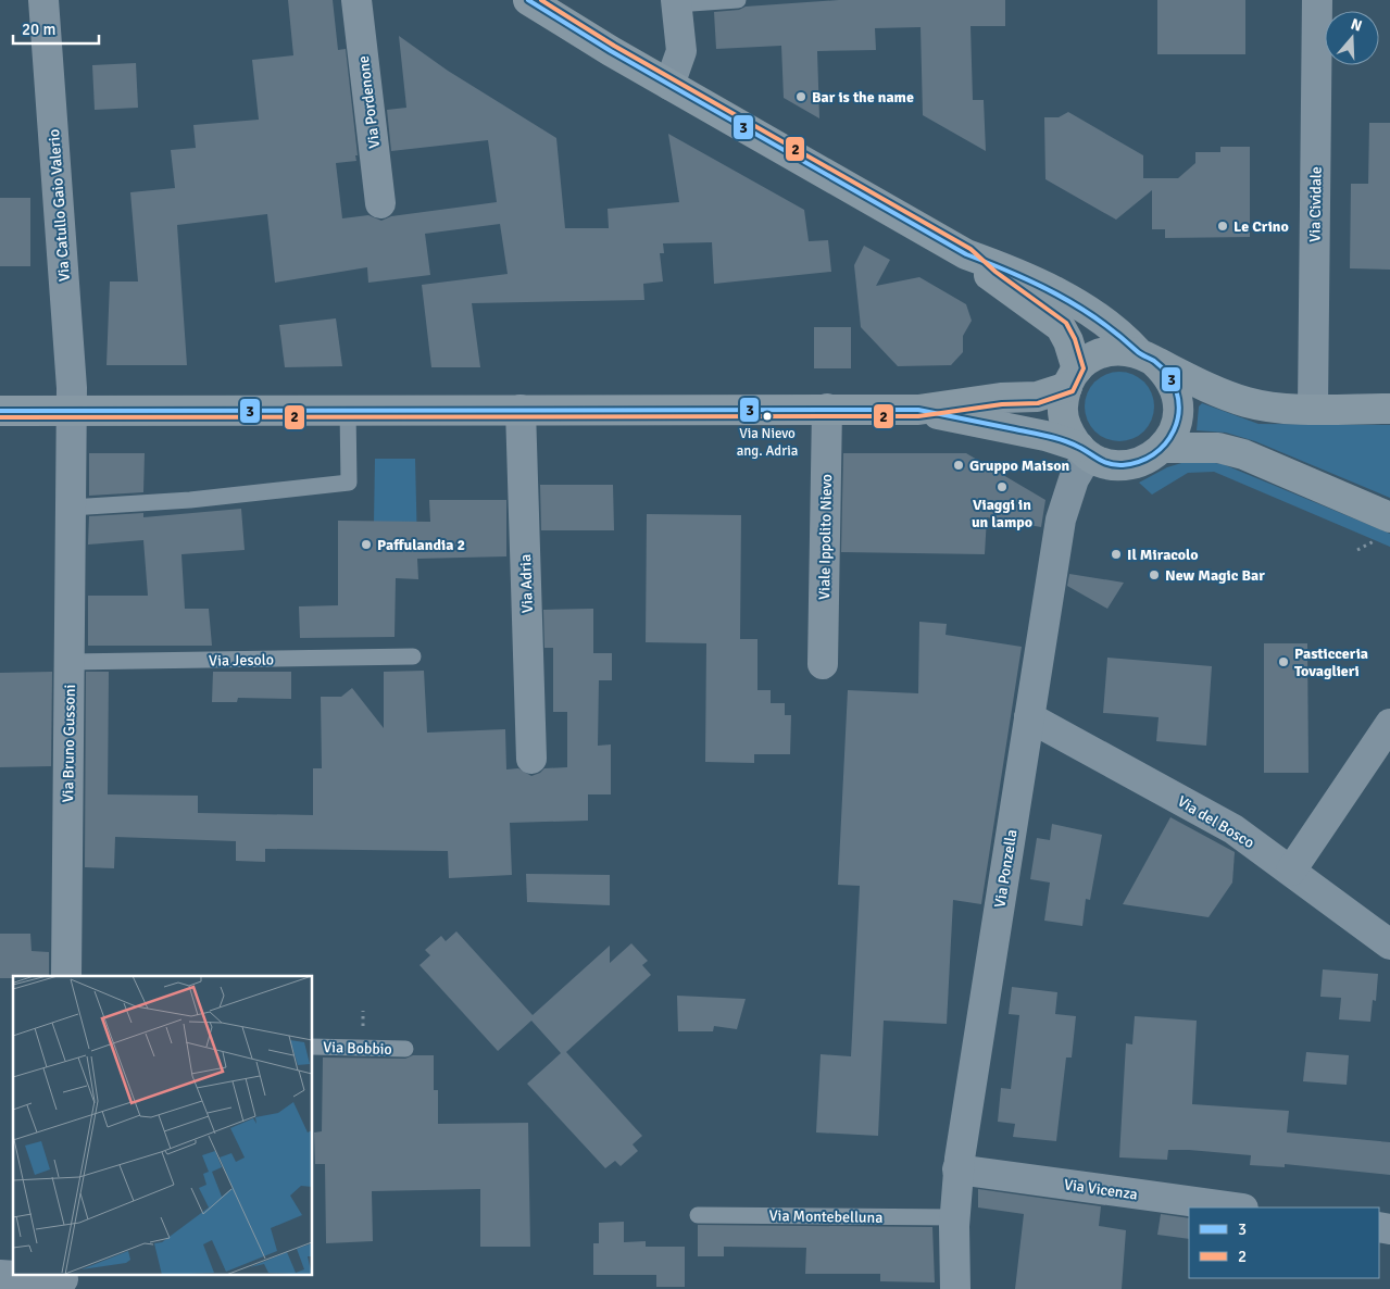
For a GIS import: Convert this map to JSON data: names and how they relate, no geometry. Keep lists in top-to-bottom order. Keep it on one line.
{"streets":{"street":["Via Pordenone","Via Cividale","Via Catullo Gaio Valerio","Viale Ippolito Nievo","Via Adria","Via Bruno Gussoni","Via del Bosco","Via Ponzella","Via Vicenza"],"lane":["Via Jesolo","Via Bobbio","Via Montebelluna"]},"crossings":[["Via Catullo Gaio Valerio","Via Bruno Gussoni"],["Via Jesolo","Via Bruno Gussoni"],["Via del Bosco","Via Ponzella"],["Via Ponzella","Via Vicenza"],["Via Ponzella","Via Montebelluna"]],"places":["Bar is the name","Le Crino","Via Nievo ang. Adria","Gruppo Maison","Viaggi in un lampo","Paffulandia 2","Il Miracolo","New Magic Bar","Pasticceria Tovaglieri"],"lines":["transit line 3","transit line 2"],"legend":["3","2"],"scale_bar":"20 m","north":"top"}
